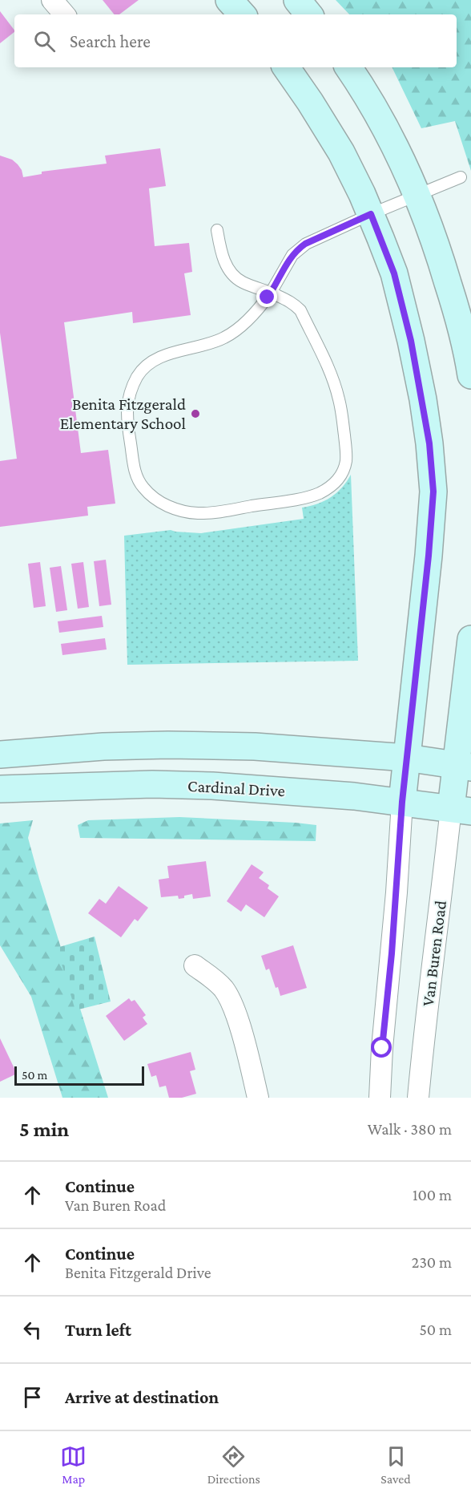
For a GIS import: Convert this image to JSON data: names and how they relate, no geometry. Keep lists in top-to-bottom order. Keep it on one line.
{"streets":{"main road":["Cardinal Drive"],"street":["Van Buren Road"]},"crossings":[["Cardinal Drive","Van Buren Road"]],"places":["Benita Fitzgerald Elementary School"],"scale_bar":"50 m","page":{"search":"Search here","scale":"50 m","heading":["5 min","Walk · 380 m"],"list":[["Continue","Van Buren Road","100 m"],["Continue","Benita Fitzgerald Drive","230 m"],["Turn left","50 m"],"Arrive at destination"],"nav":["Map","Directions","Saved"]}}
